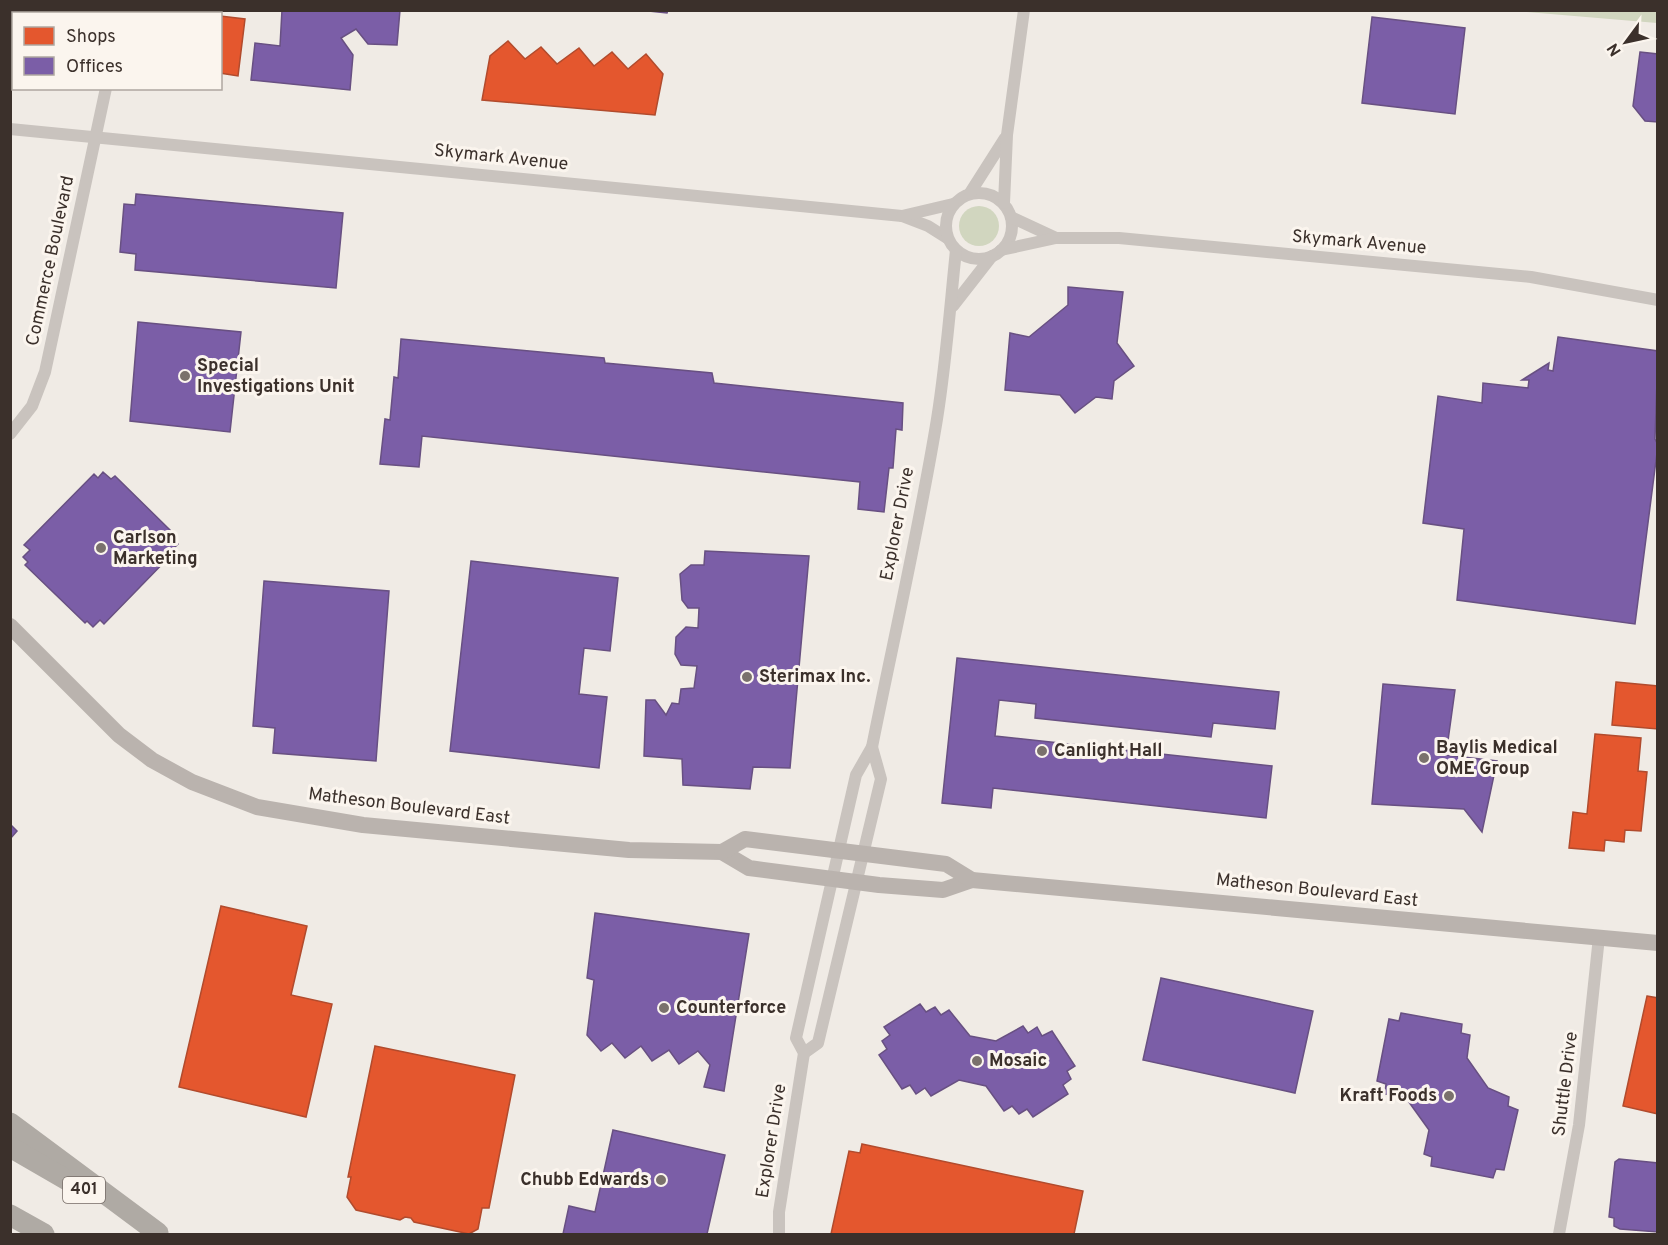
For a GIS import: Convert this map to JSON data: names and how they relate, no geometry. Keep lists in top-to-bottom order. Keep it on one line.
{"streets":{"highway":["401"],"street":["Skymark Avenue","Commerce Boulevard","Explorer Drive","Matheson Boulevard East","Shuttle Drive"]},"crossings":[["Skymark Avenue","Commerce Boulevard"],["Skymark Avenue","Explorer Drive"],["Explorer Drive","Matheson Boulevard East"],["Matheson Boulevard East","Shuttle Drive"]],"places":["Special Investigations Unit","Carlson Marketing","Sterimax Inc.","Canlight Hall","Baylis Medical OME Group","Counterforce","Mosaic","Kraft Foods","Chubb Edwards"],"legend":["Shops","Offices"],"north":"bottom left"}
